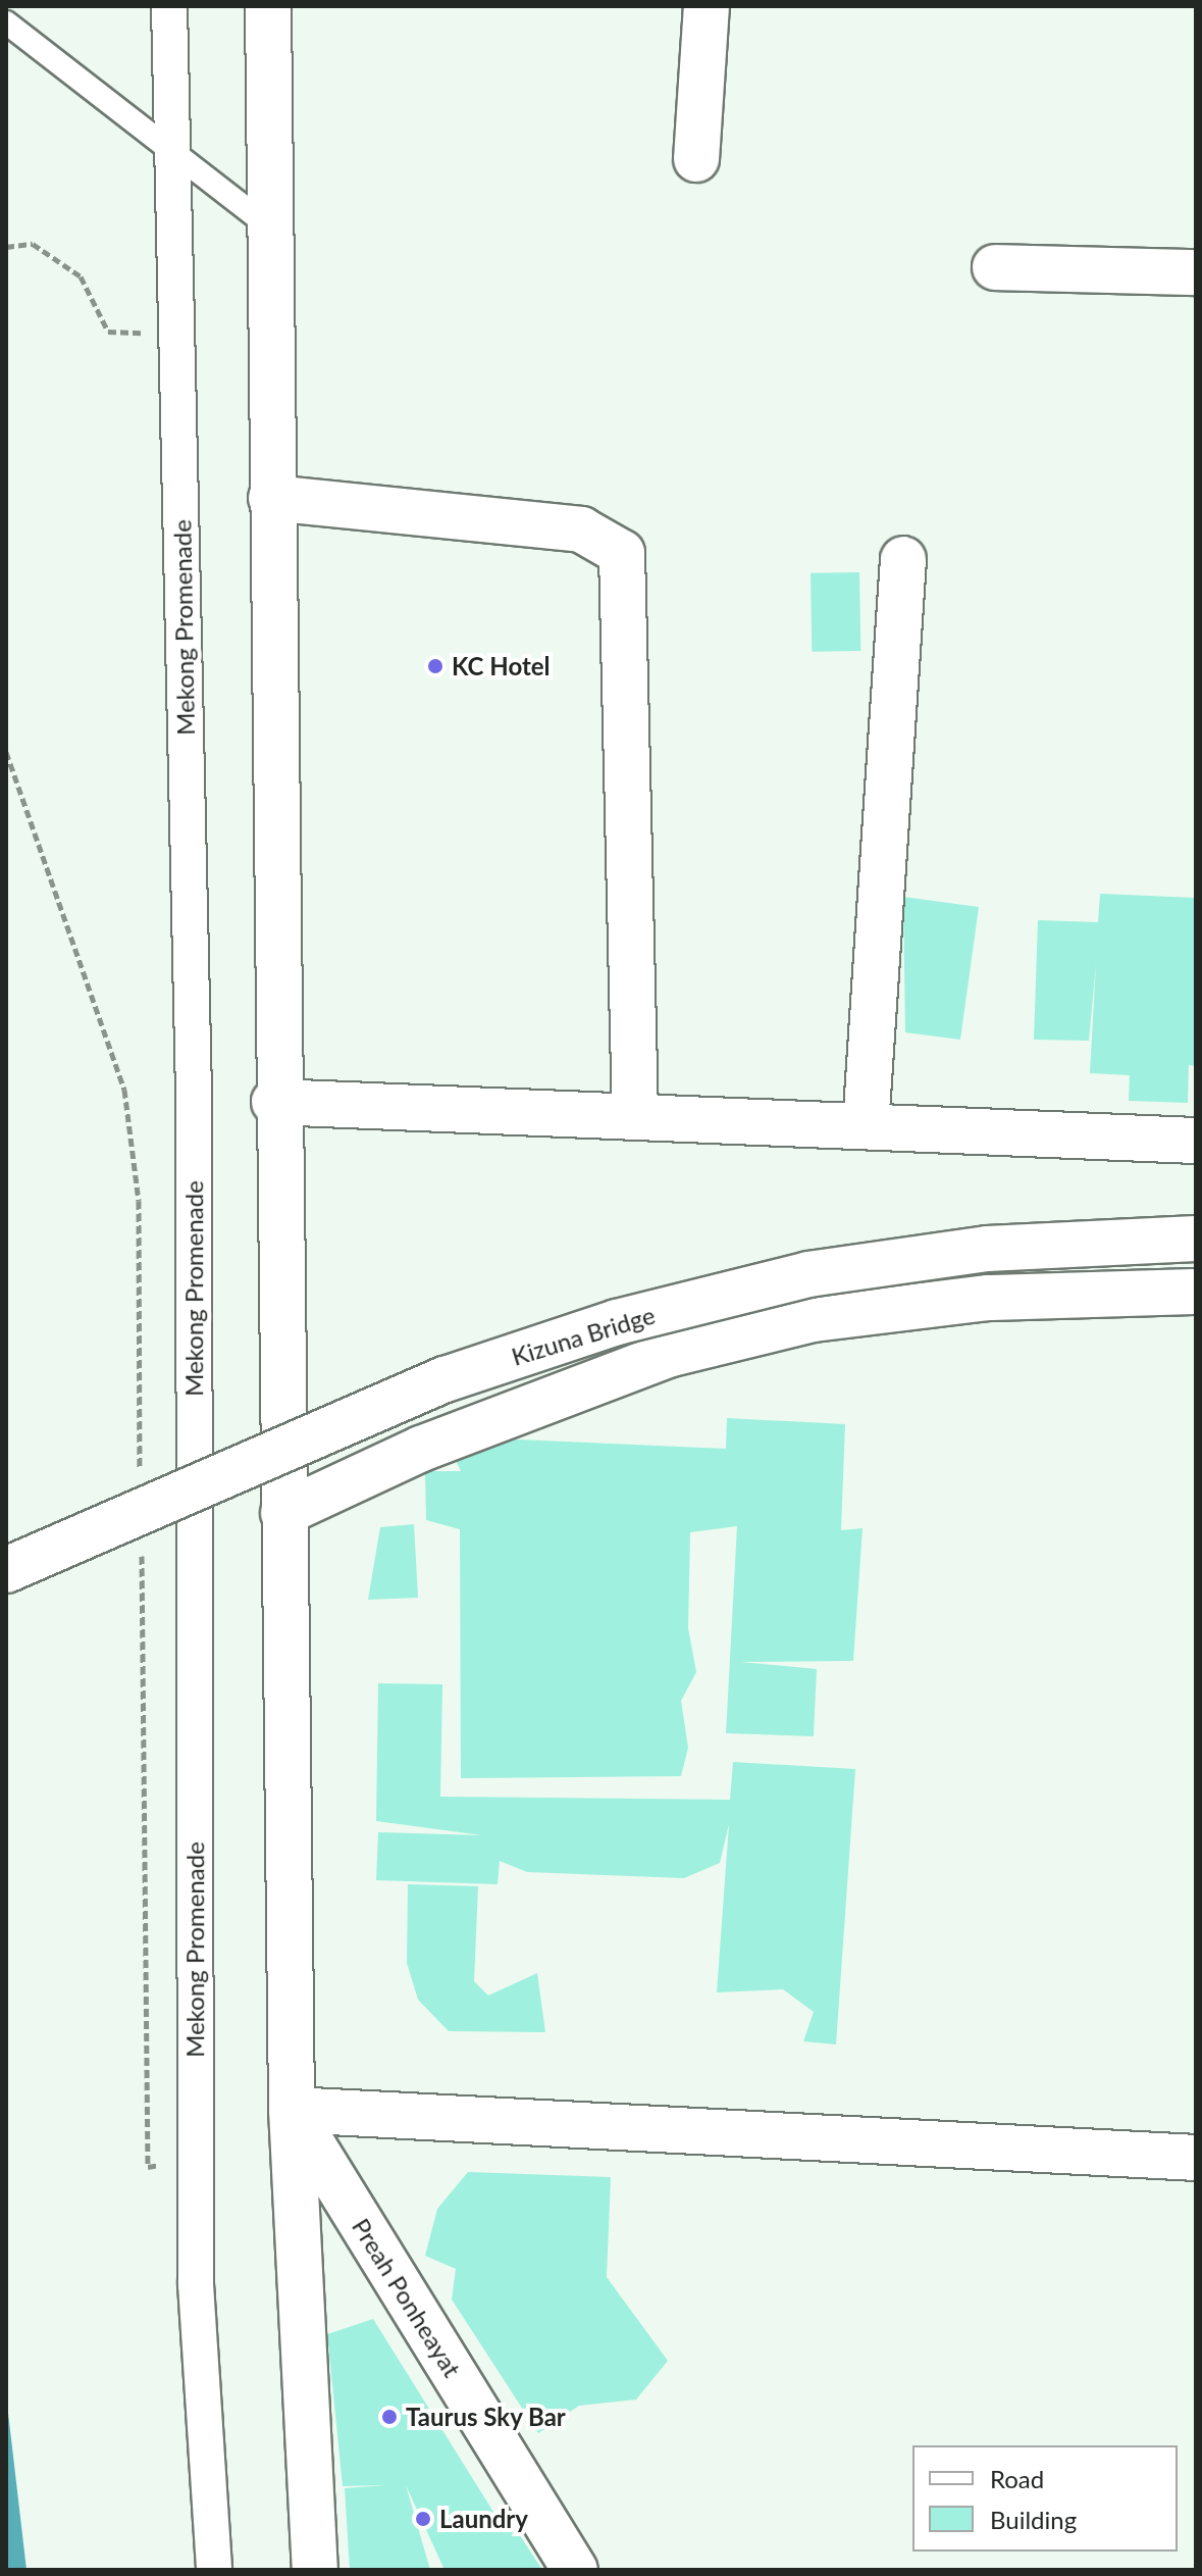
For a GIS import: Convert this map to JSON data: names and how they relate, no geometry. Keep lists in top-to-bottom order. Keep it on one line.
{"streets":{"main road":["Kizuna Bridge","Preah Ponheayat"],"street":["Mekong Promenade"]},"places":["KC Hotel","Taurus Sky Bar","Laundry"],"legend":["Road","Building"]}
